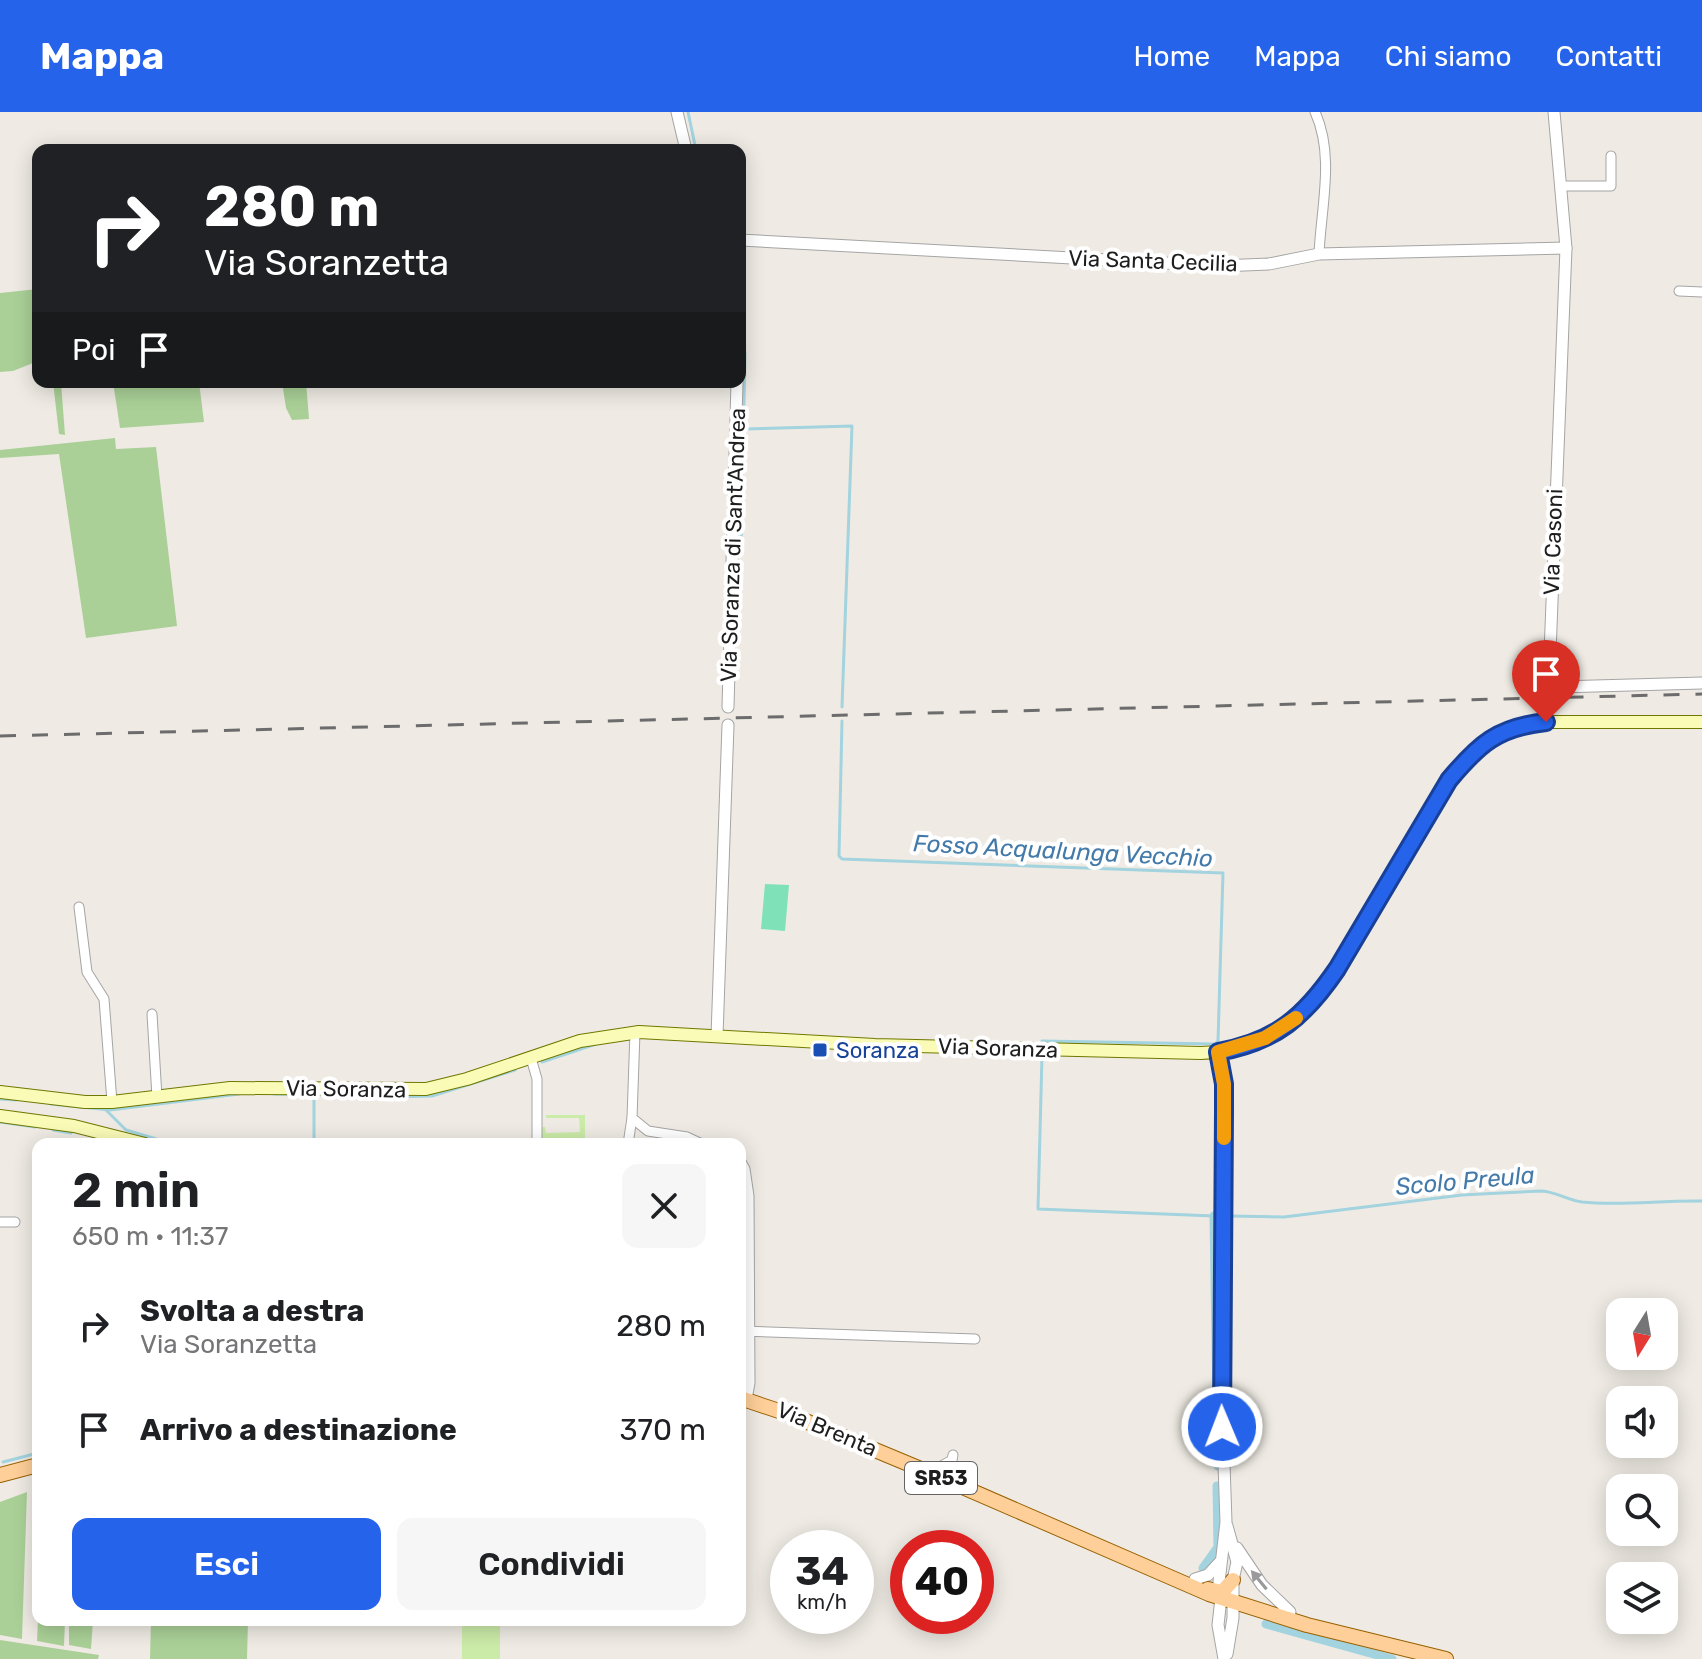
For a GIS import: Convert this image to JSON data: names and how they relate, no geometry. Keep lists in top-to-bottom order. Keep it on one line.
{"streets":{"main road":["Via Soranza","Via Brenta","SR53"],"street":["Via Santa Cecilia","Via Casoni","Via Soranza di Sant'Andrea"]},"crossings":[["Via Santa Cecilia","Via Casoni"]],"water":["Fosso Acqualunga Vecchio","Scolo Preula"],"places":{"transit":["Soranza"]},"north":"bottom","page":{"header":"Mappa","nav":["Home","Mappa","Chi siamo","Contatti"],"turn":["280 m","Via Soranzetta"],"then":"Poi","heading":["2 min","650 m · 11:37"],"list":[{"name":"Svolta a destra","note":"Via Soranzetta","value":"280 m"},{"name":"Arrivo a destinazione","value":"370 m"}],"buttons":["Esci","Condividi"],"speed":"34 km/h","limit":"40"}}
